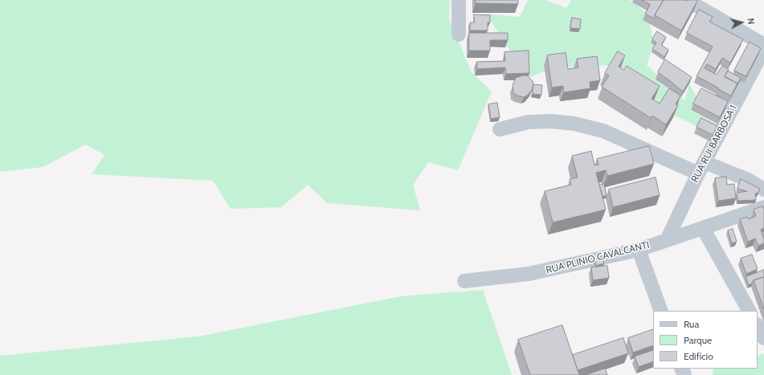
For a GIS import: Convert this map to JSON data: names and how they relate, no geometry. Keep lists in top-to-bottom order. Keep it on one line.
{"streets":{"street":["RUA RUI BARBOSA 1","RUA PLINIO CAVALCANTI"]},"crossings":[["RUA RUI BARBOSA 1","RUA PLINIO CAVALCANTI"]],"legend":["Rua","Parque","Edifício"],"north":"right"}
